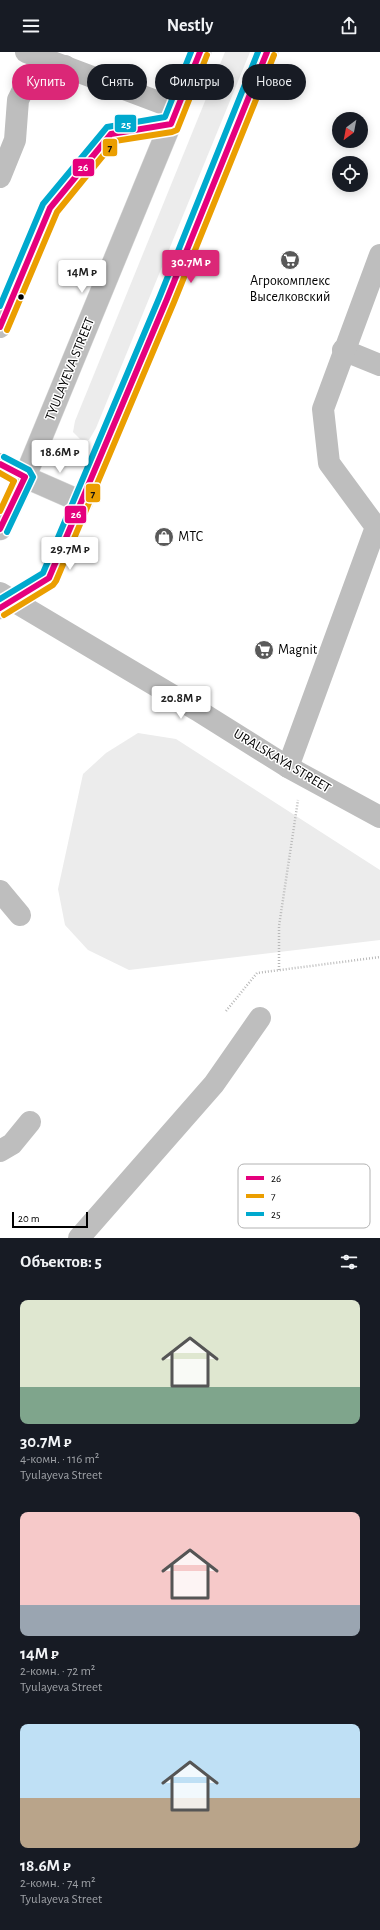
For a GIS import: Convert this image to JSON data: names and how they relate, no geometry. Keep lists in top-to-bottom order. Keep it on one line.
{"streets":{"main road":["TYULAYEVA STREET","URALSKAYA STREET"]},"places":{"supermarket":["Агрокомплекс Выселковский","Magnit"],"shop":["МТС"]},"lines":["transit line 26","transit line 25","transit line 7"],"legend":["26","7","25"],"scale_bar":"20 m","north":"bottom left","page":{"header":"Nestly","chip":["Купить","Снять","Фильтры","Новое"],"price":["30.7M ₽","14M ₽","18.6M ₽","29.7M ₽","20.8M ₽"],"scale":"20 m","heading":"Объектов: 5","list":[{"name":"30.7M ₽","note":"4-комн. · 116 m² · Tyulayeva Street"},{"name":"14M ₽","note":"2-комн. · 72 m² · Tyulayeva Street"},{"name":"18.6M ₽","note":"2-комн. · 74 m² · Tyulayeva Street"}]}}
